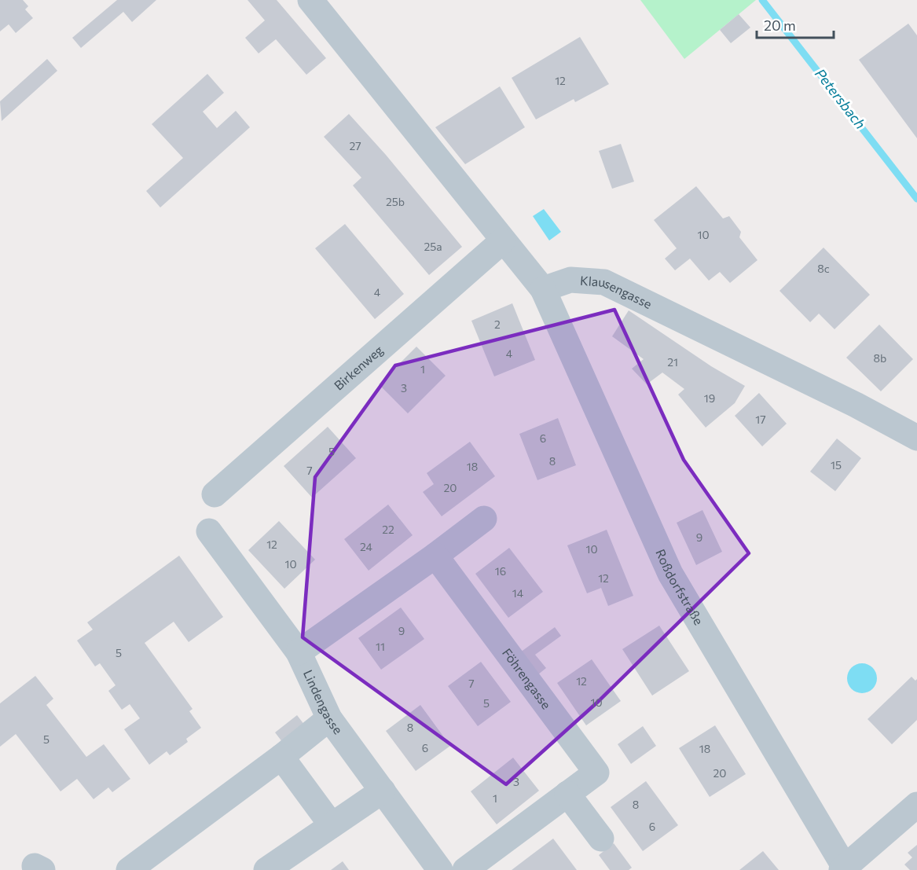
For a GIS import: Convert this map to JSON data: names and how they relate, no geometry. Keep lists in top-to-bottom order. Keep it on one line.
{"streets":{"street":["Klausengasse","Birkenweg","Roßdorfstraße","Föhrengasse","Lindengasse"]},"crossings":[["Klausengasse","Roßdorfstraße"]],"water":["Petersbach"],"house_numbers":["12","27","25b","10","25a","8c","4","2","4","8b","21","1","3","19","17","6","5","8","15","18","7","20","22","9","12","24","10","10","16","12","14","9","11","5","12","7","10","5","8","5","6","18","20","3","1","8","6"],"scale_bar":"20 m"}
